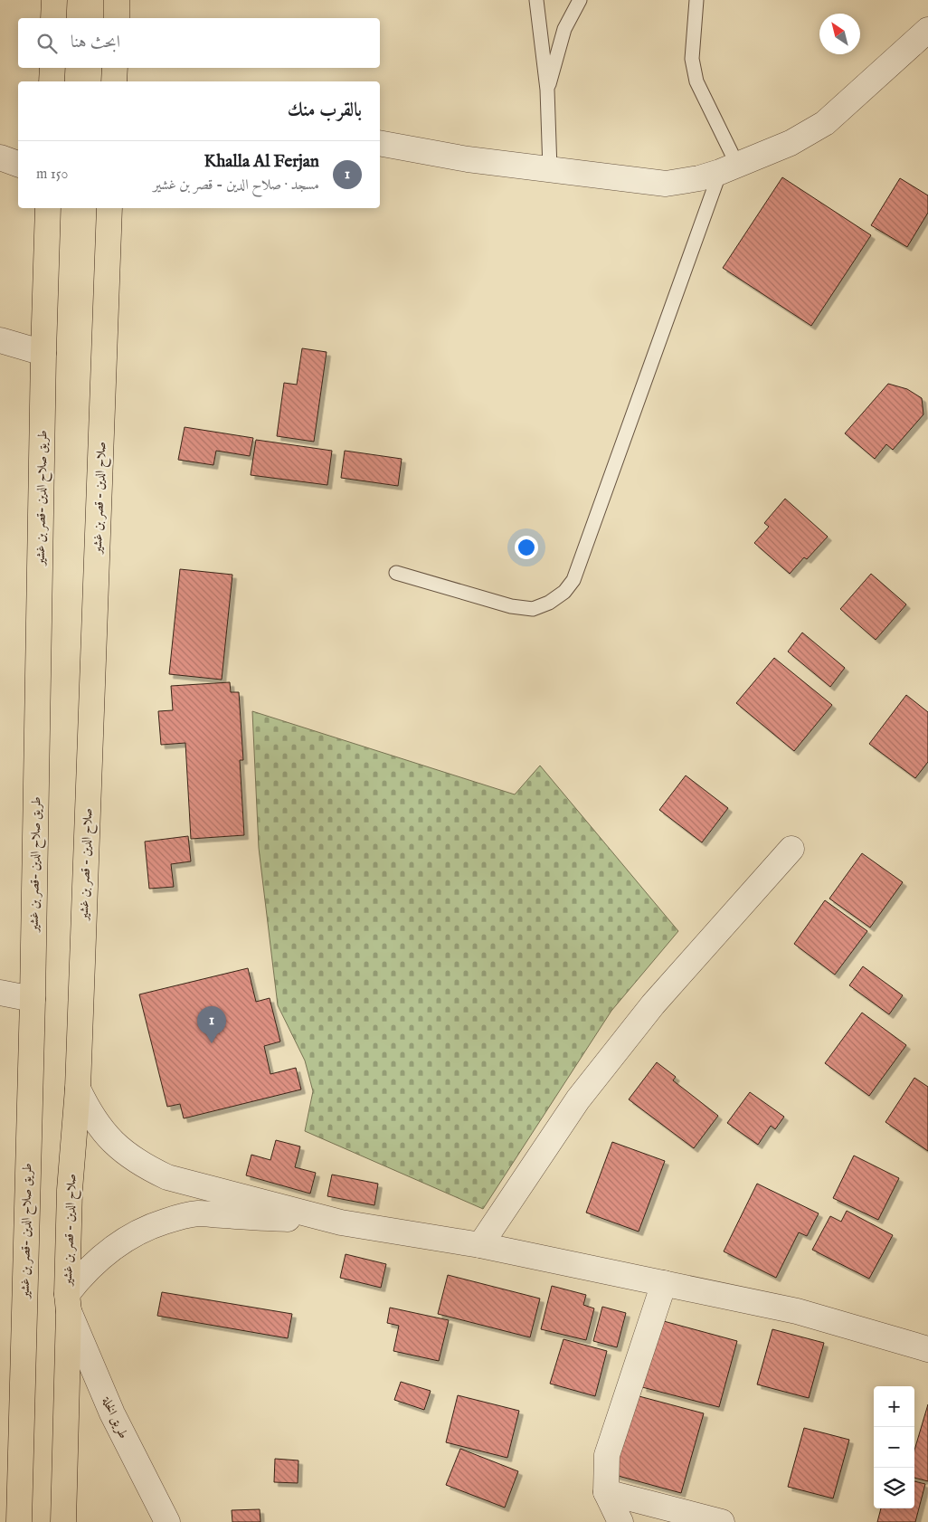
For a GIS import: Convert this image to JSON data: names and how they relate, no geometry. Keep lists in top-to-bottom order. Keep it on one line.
{"streets":{"highway":["طريق صلاح الدين -قصر بن غشير","صلاح الدين - قصر بن غشير"],"street":["طريق الخلة"]},"crossings":[["صلاح الدين - قصر بن غشير","طريق الخلة"]],"north":"top left","page":{"search":"ابحث هنا","heading":"بالقرب منك","list":[{"mark":"1","name":"Khalla Al Ferjan","note":"مسجد · صلاح الدين - قصر بن غشير","value":"150 m"}],"pins":"1","map_buttons":["+","−"]}}
